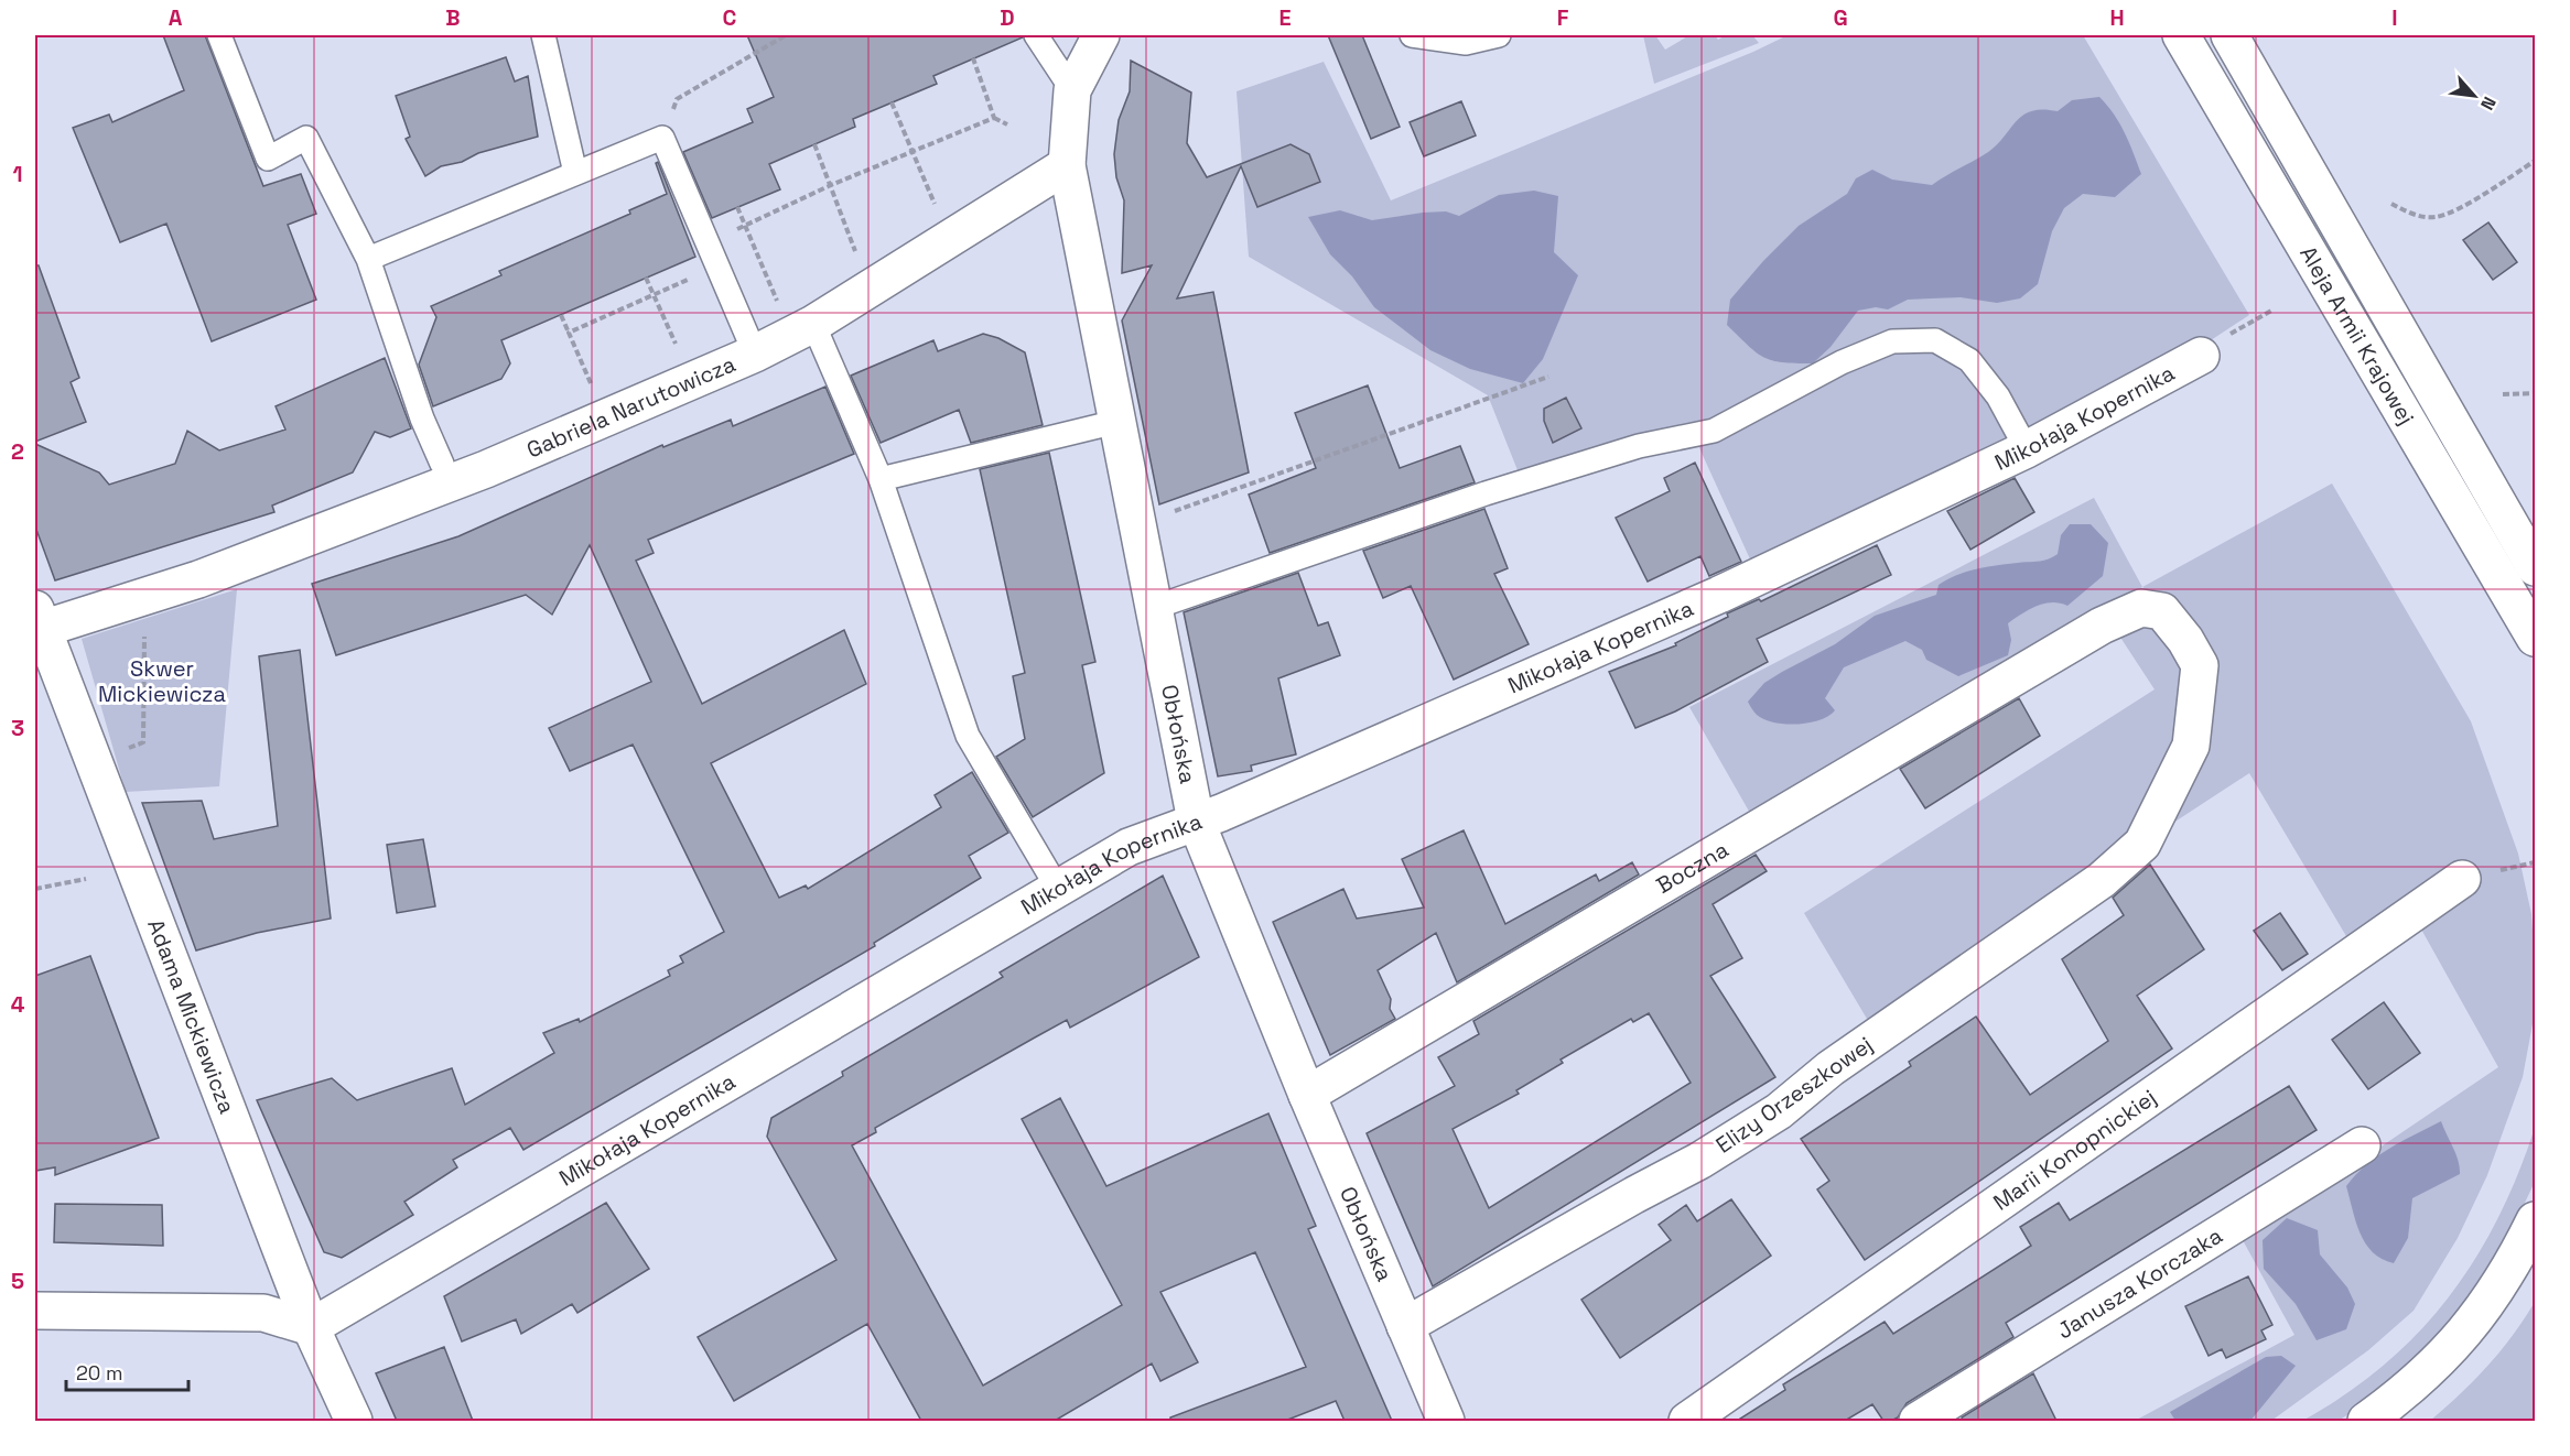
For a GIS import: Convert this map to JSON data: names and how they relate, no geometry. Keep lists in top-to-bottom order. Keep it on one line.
{"streets":{"street":["Aleja Armii Krajowej","Gabriela Narutowicza","Mikołaja Kopernika","Obłońska","Boczna","Adama Mickiewicza","Elizy Orzeszkowej","Marii Konopnickiej","Janusza Korczaka"]},"crossings":[["Gabriela Narutowicza","Obłońska"],["Gabriela Narutowicza","Adama Mickiewicza"],["Mikołaja Kopernika","Obłońska"],["Mikołaja Kopernika","Adama Mickiewicza"],["Obłońska","Boczna"],["Obłońska","Elizy Orzeszkowej"],["Boczna","Elizy Orzeszkowej"]],"parks":["Skwer Mickiewicza"],"scale_bar":"20 m","north":"bottom right","grid":{"columns":["A","B","C","D","E","F","G","H","I"],"rows":["1","2","3","4","5"]}}
